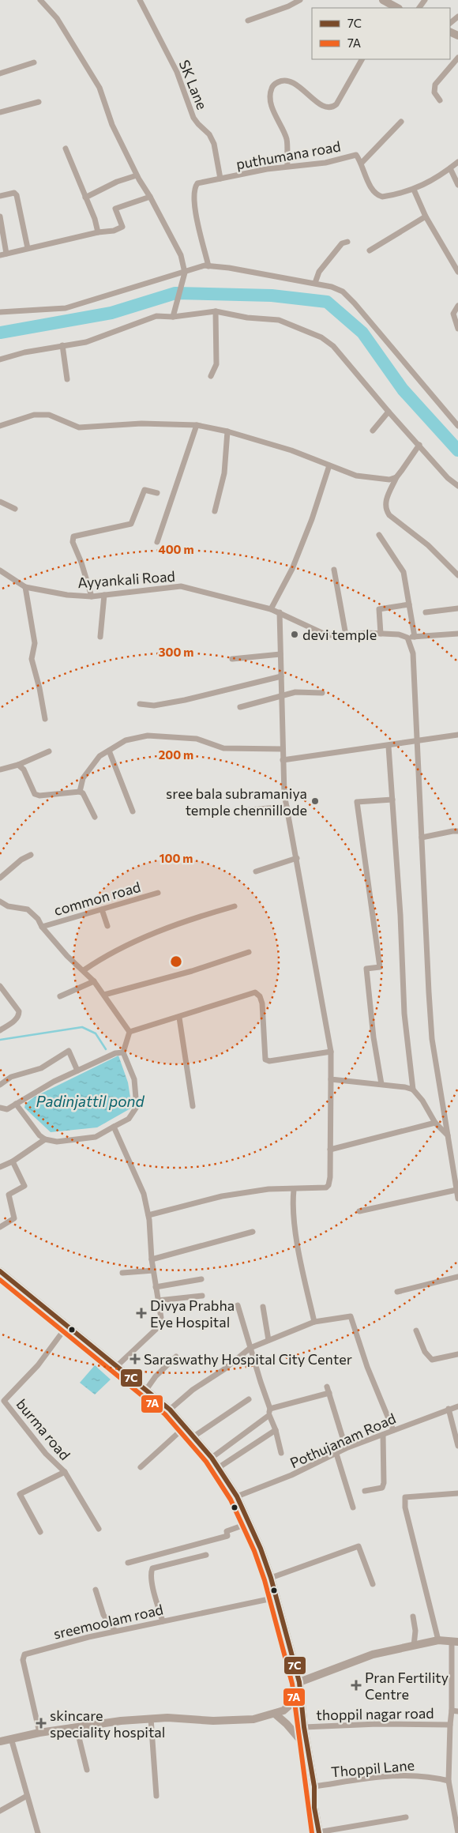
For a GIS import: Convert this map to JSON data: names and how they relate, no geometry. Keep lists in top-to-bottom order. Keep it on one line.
{"streets":{"street":["SK Lane","puthumana road","Ayyankali Road","common road","burma road","Pothujanam Road","sreemoolam road","thoppil nagar road","Thoppil Lane"]},"crossings":[["SK Lane","puthumana road"]],"water":["Padinjattil pond"],"places":{"other":["devi temple","sree bala subramaniya temple chennillode"],"health":["Divya Prabha Eye Hospital","Saraswathy Hospital City Center","Pran Fertility Centre","skincare speciality hospital"]},"lines":["transit line 7C","transit line 7A"],"legend":["7C","7A"],"rings":["400 m","300 m","200 m","100 m"]}
